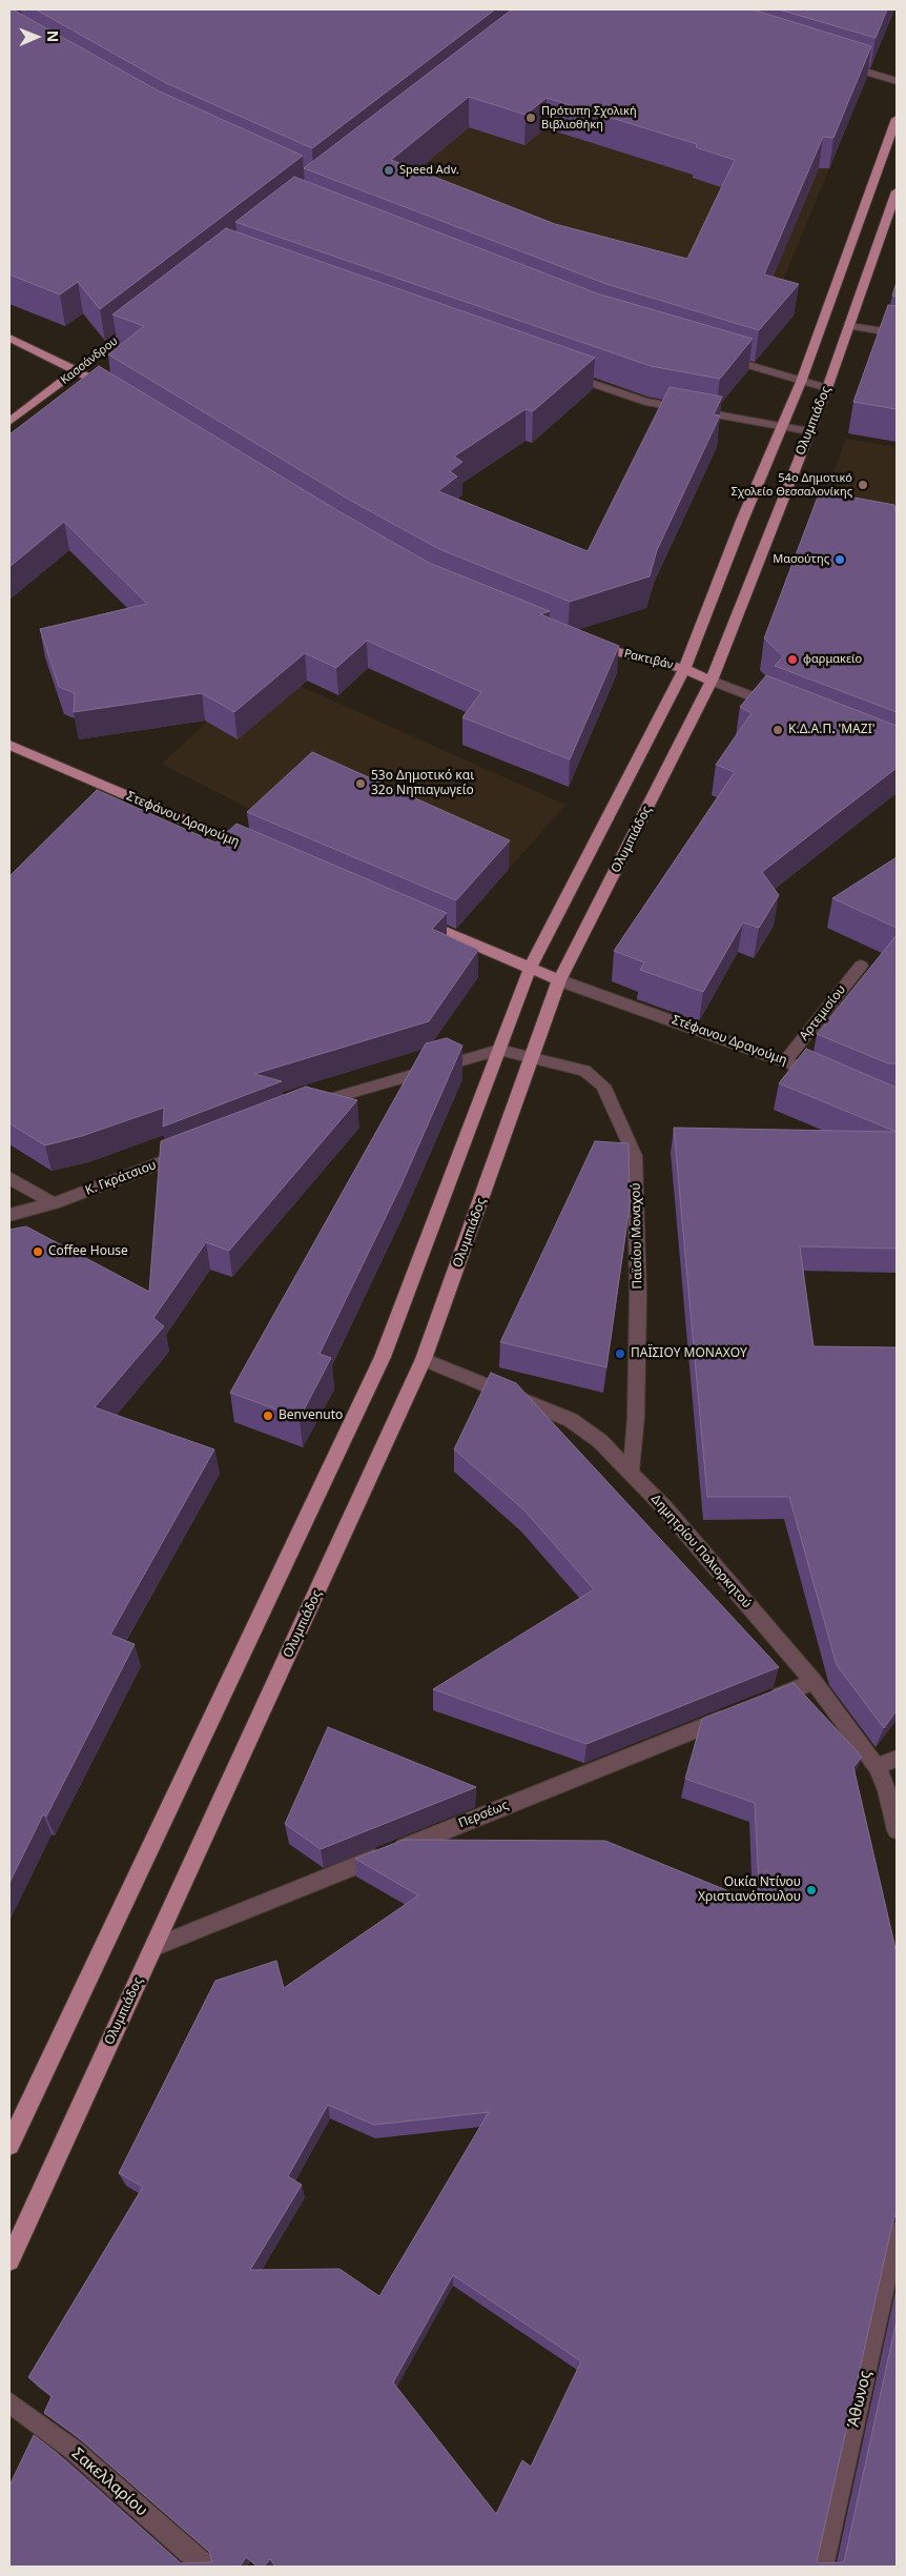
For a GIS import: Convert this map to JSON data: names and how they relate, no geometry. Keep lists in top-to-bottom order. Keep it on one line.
{"streets":{"main road":["Κασσάνδρου","Ολυμπιάδος","Ρακτιβάν","Στεφάνου Δραγούμη"],"street":["Αρτεμισίου","Στέφανου Δραγούμη","Κ. Γκράτσιου","Παϊσίου Μοναχού","Δημητρίου Πολιορκητού","Περσέως","Άθωνος","Σακελλαρίου"]},"crossings":[["Ολυμπιάδος","Ρακτιβάν"],["Ολυμπιάδος","Στέφανου Δραγούμη"],["Ολυμπιάδος","Παϊσίου Μοναχού"],["Ολυμπιάδος","Δημητρίου Πολιορκητού"],["Ολυμπιάδος","Περσέως"],["Αρτεμισίου","Στέφανου Δραγούμη"],["Παϊσίου Μοναχού","Δημητρίου Πολιορκητού"]],"places":["Πρότυπη Σχολική Βιβλιοθήκη","Speed Adv.","54ο Δημοτικό Σχολείο Θεσσαλονίκης","Μασούτης","φαρμακείο","Κ.Δ.Α.Π. 'ΜΑΖΙ'","53ο Δημοτικό και 32ο Νηπιαγωγείο","Coffee House","ΠΑΪΣΙΟΥ ΜΟΝΑΧΟΥ","Benvenuto","Οικία Ντίνου Χριστιανόπουλου"],"north":"right"}
